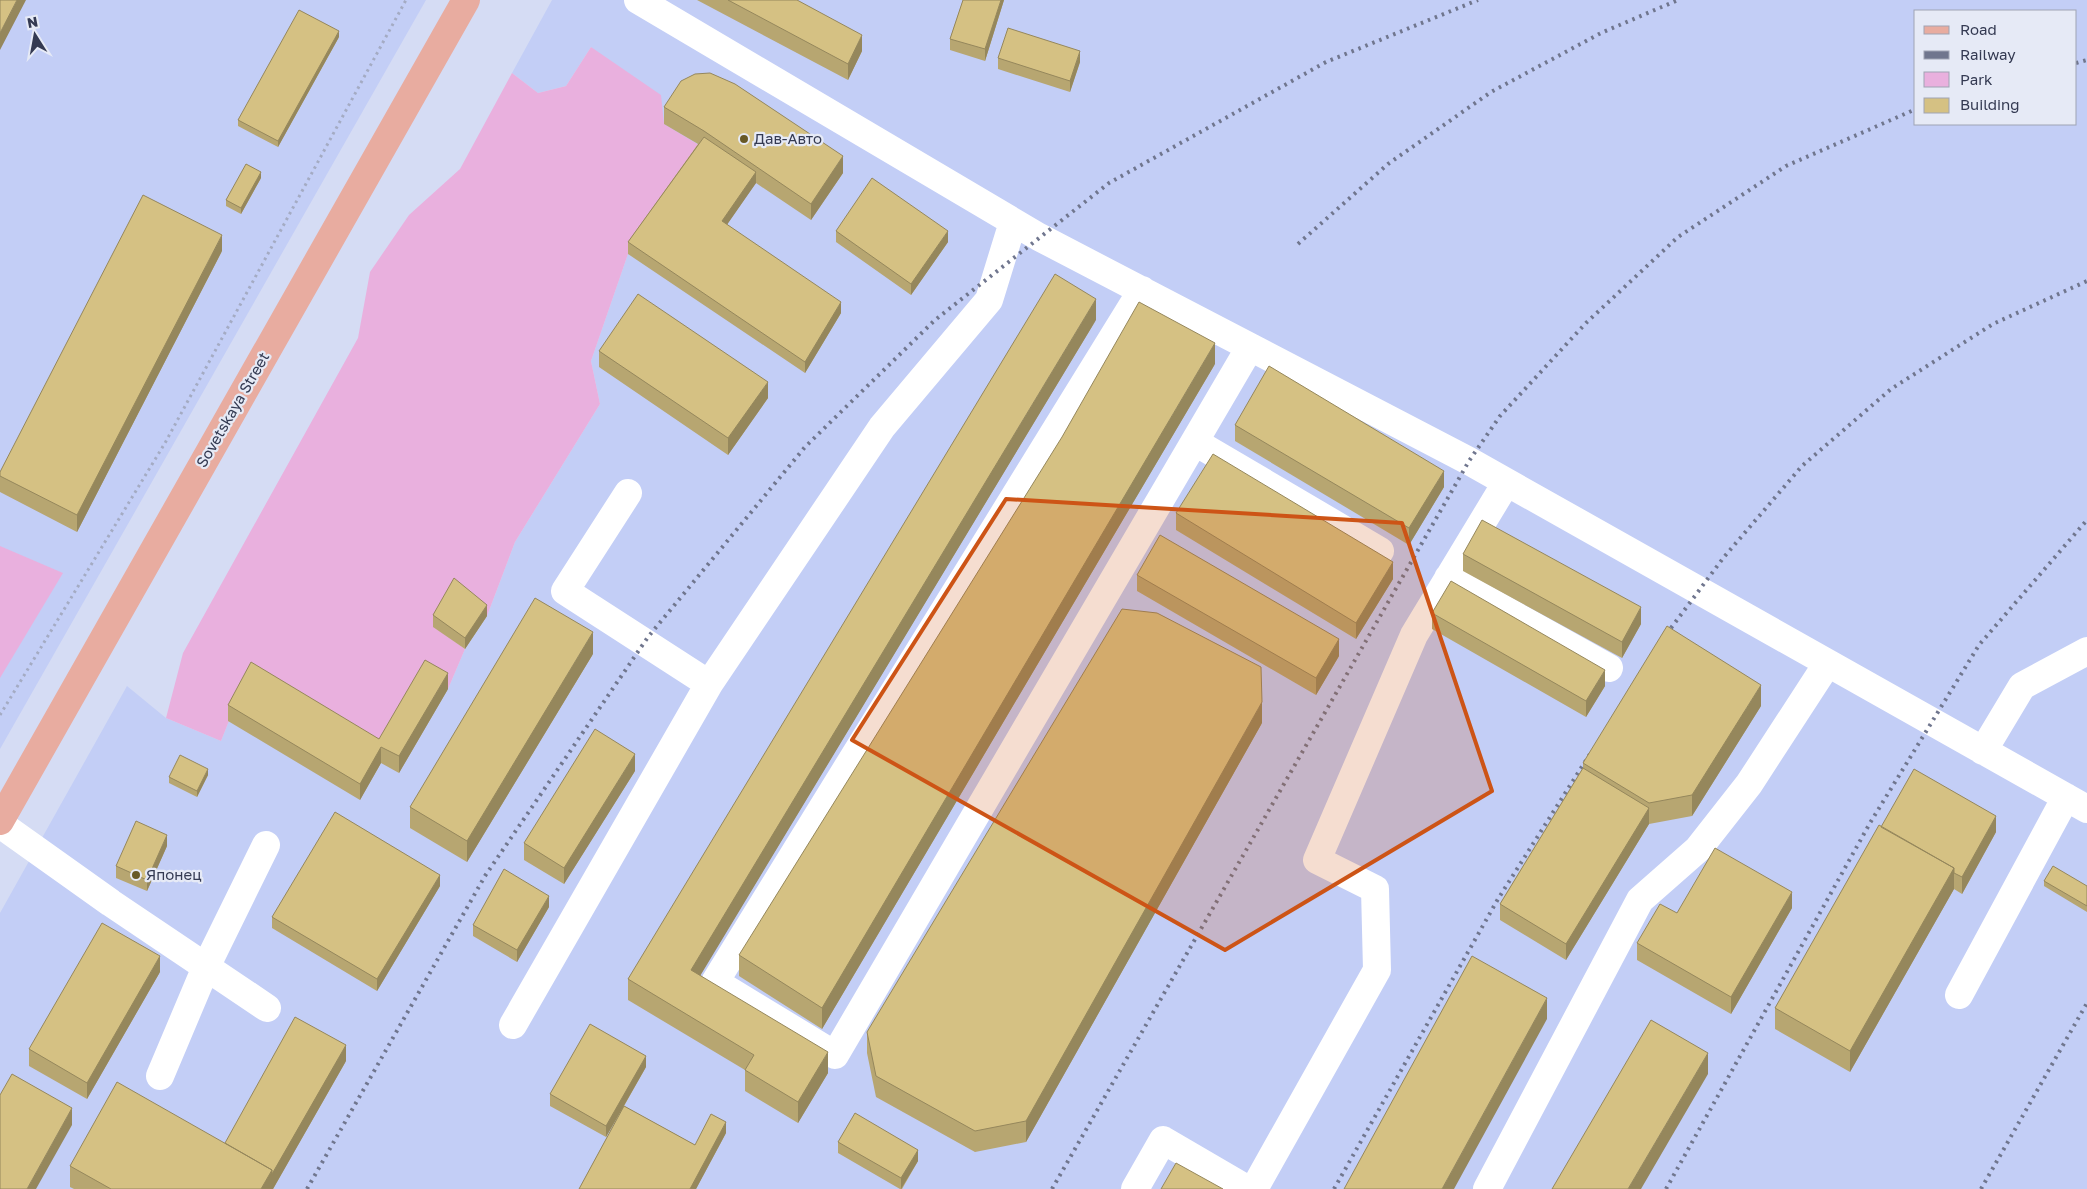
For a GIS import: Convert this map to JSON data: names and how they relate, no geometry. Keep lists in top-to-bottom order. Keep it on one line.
{"streets":{"main road":["Sovetskaya Street"]},"places":["Дав-Авто","Японец"],"legend":["Road","Railway","Park","Building"],"north":"top"}
